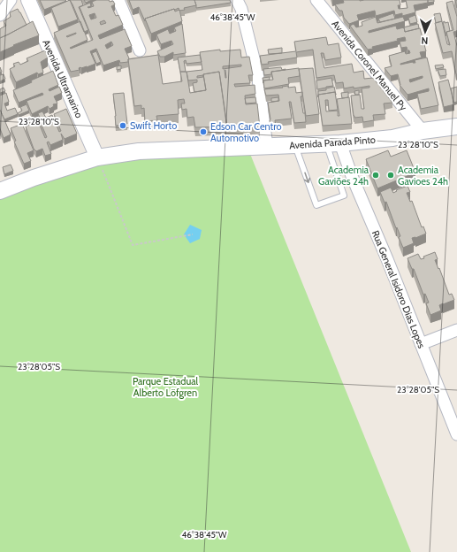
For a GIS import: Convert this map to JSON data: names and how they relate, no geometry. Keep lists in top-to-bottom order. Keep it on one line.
{"streets":{"main road":["Avenida Parada Pinto"],"street":["Avenida Coronel Manuel Py","Avenida Ultramarino","Rua General Isidoro Dias Lopes"]},"crossings":[["Avenida Coronel Manuel Py","Avenida Parada Pinto"],["Avenida Ultramarino","Avenida Parada Pinto"],["Avenida Parada Pinto","Rua General Isidoro Dias Lopes"]],"parks":["Parque Estadual Alberto Löfgren"],"places":["Swift Horto","Edson Car Centro Automotivo","Academia Gaviões 24h","Academia Gavioes 24h"],"north":"bottom","coordinates":["46°38'45\"W","23°28'10\"S","23°28'05\"S"]}
